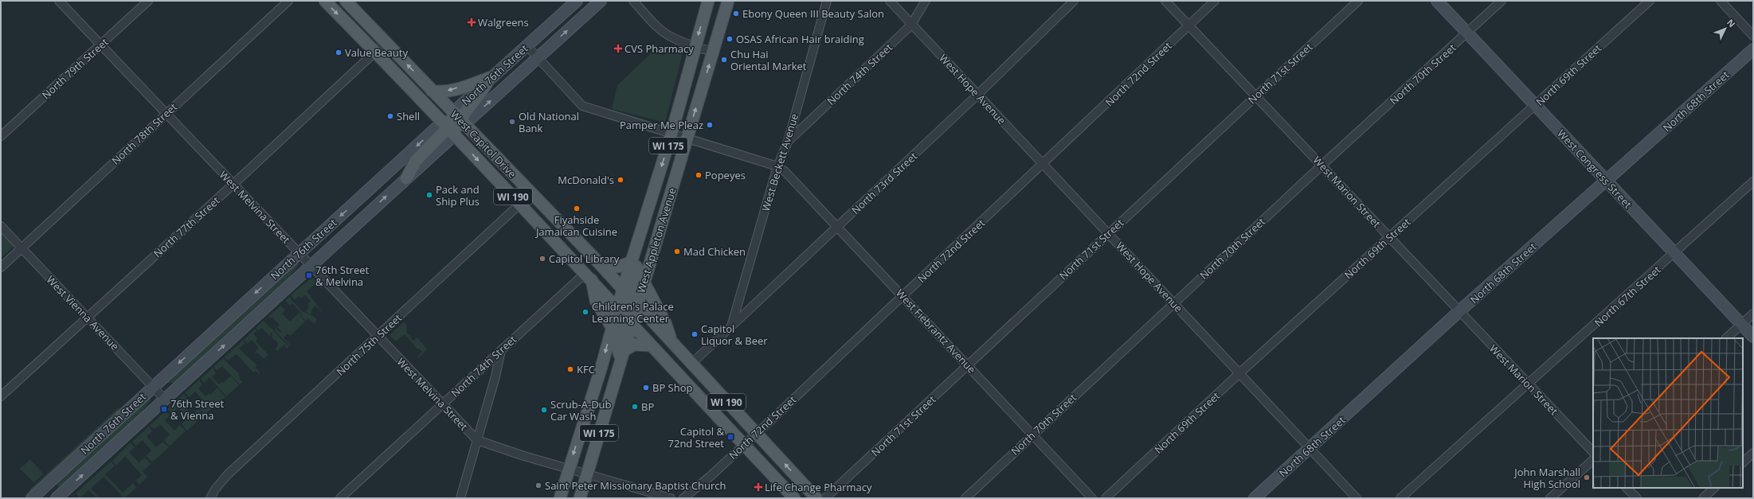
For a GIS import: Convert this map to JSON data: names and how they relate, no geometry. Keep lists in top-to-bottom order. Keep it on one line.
{"streets":{"main road":["North 76th Street","North 68th Street","West Capitol Drive","WI 175","West Congress Street","WI 190","West Appleton Avenue"],"street":["North 79th Street","North 71st Street","North 74th Street","North 72nd Street","North 70th Street","North 69th Street","West Hope Avenue","North 78th Street","West Beckett Avenue","North 73rd Street","West Marion Street","West Melvina Street","North 77th Street","North 67th Street","West Vienna Avenue","West Fiebrantz Avenue","North 75th Street"]},"crossings":[["North 79th Street","West Melvina Street"],["North 71st Street","West Hope Avenue"],["North 71st Street","West Marion Street"],["North 71st Street","West Fiebrantz Avenue"],["North 74th Street","West Hope Avenue"],["North 74th Street","West Capitol Drive"],["North 74th Street","West Beckett Avenue"],["North 74th Street","West Melvina Street"],["North 72nd Street","West Hope Avenue"],["North 72nd Street","West Capitol Drive"],["North 72nd Street","West Marion Street"],["North 72nd Street","West Fiebrantz Avenue"],["North 70th Street","West Hope Avenue"],["North 70th Street","West Congress Street"],["North 70th Street","West Marion Street"],["North 70th Street","West Fiebrantz Avenue"],["North 76th Street","West Capitol Drive"],["North 76th Street","West Melvina Street"],["North 76th Street","West Vienna Avenue"],["North 76th Street","West Fiebrantz Avenue"],["North 69th Street","West Hope Avenue"],["North 69th Street","West Congress Street"],["North 69th Street","West Marion Street"],["West Hope Avenue","North 68th Street"],["West Hope Avenue","North 73rd Street"],["North 68th Street","West Congress Street"],["North 68th Street","West Marion Street"],["North 78th Street","West Melvina Street"],["North 78th Street","West Vienna Avenue"],["West Capitol Drive","North 73rd Street"],["West Capitol Drive","North 77th Street"],["West Capitol Drive","West Appleton Avenue"],["West Capitol Drive","North 75th Street"],["West Beckett Avenue","North 73rd Street"],["West Beckett Avenue","West Fiebrantz Avenue"],["West Congress Street","North 67th Street"],["North 73rd Street","West Fiebrantz Avenue"],["West Marion Street","North 67th Street"],["West Melvina Street","North 77th Street"],["West Melvina Street","North 75th Street"],["North 77th Street","West Vienna Avenue"],["West Appleton Avenue","West Fiebrantz Avenue"]],"places":{"other":["Ebony Queen III Beauty Salon","OSAS African Hair braiding","Value Beauty","Chu Hai Oriental Market","Shell","Old National Bank","Pamper Me Pleaz","Popeyes","McDonald's","Pack and Ship Plus","Fiyahside Jamaican Cuisine","Mad Chicken","Capitol Library","Children's Palace Learning Center","Capitol Liquor & Beer","KFC","BP Shop","BP","Scrub-A-Dub Car Wash","John Marshall High School","Saint Peter Missionary Baptist Church"],"health":["Walgreens","CVS Pharmacy","Life Change Pharmacy"],"transit":["76th Street & Melvina","76th Street & Vienna","Capitol & 72nd Street"]},"north":"top right"}
